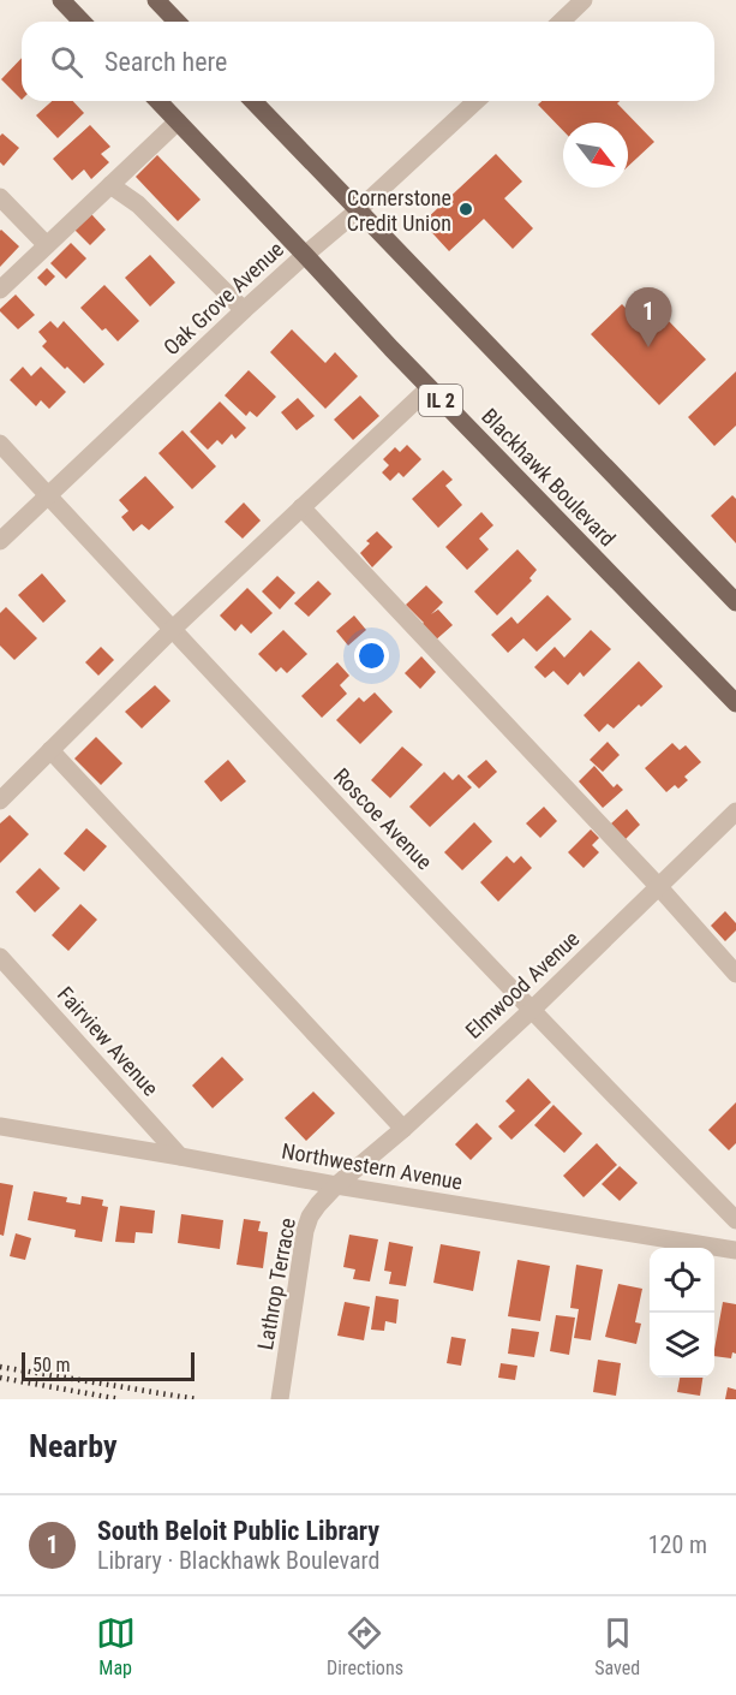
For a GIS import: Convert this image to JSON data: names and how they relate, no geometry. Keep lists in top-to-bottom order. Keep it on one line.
{"streets":{"main road":["IL 2","Blackhawk Boulevard"],"street":["Oak Grove Avenue","Roscoe Avenue","Elmwood Avenue","Fairview Avenue","Northwestern Avenue","Lathrop Terrace"]},"crossings":[["Oak Grove Avenue","Blackhawk Boulevard"],["Oak Grove Avenue","Roscoe Avenue"],["Roscoe Avenue","Elmwood Avenue"],["Elmwood Avenue","Northwestern Avenue"],["Elmwood Avenue","Lathrop Terrace"],["Fairview Avenue","Northwestern Avenue"],["Northwestern Avenue","Lathrop Terrace"]],"places":["Cornerstone Credit Union"],"scale_bar":"50 m","north":"bottom right","page":{"search":"Search here","pins":"1","scale":"50 m","heading":"Nearby","list":[{"mark":"1","name":"South Beloit Public Library","note":"Library · Blackhawk Boulevard","value":"120 m"}],"nav":["Map","Directions","Saved"]}}
